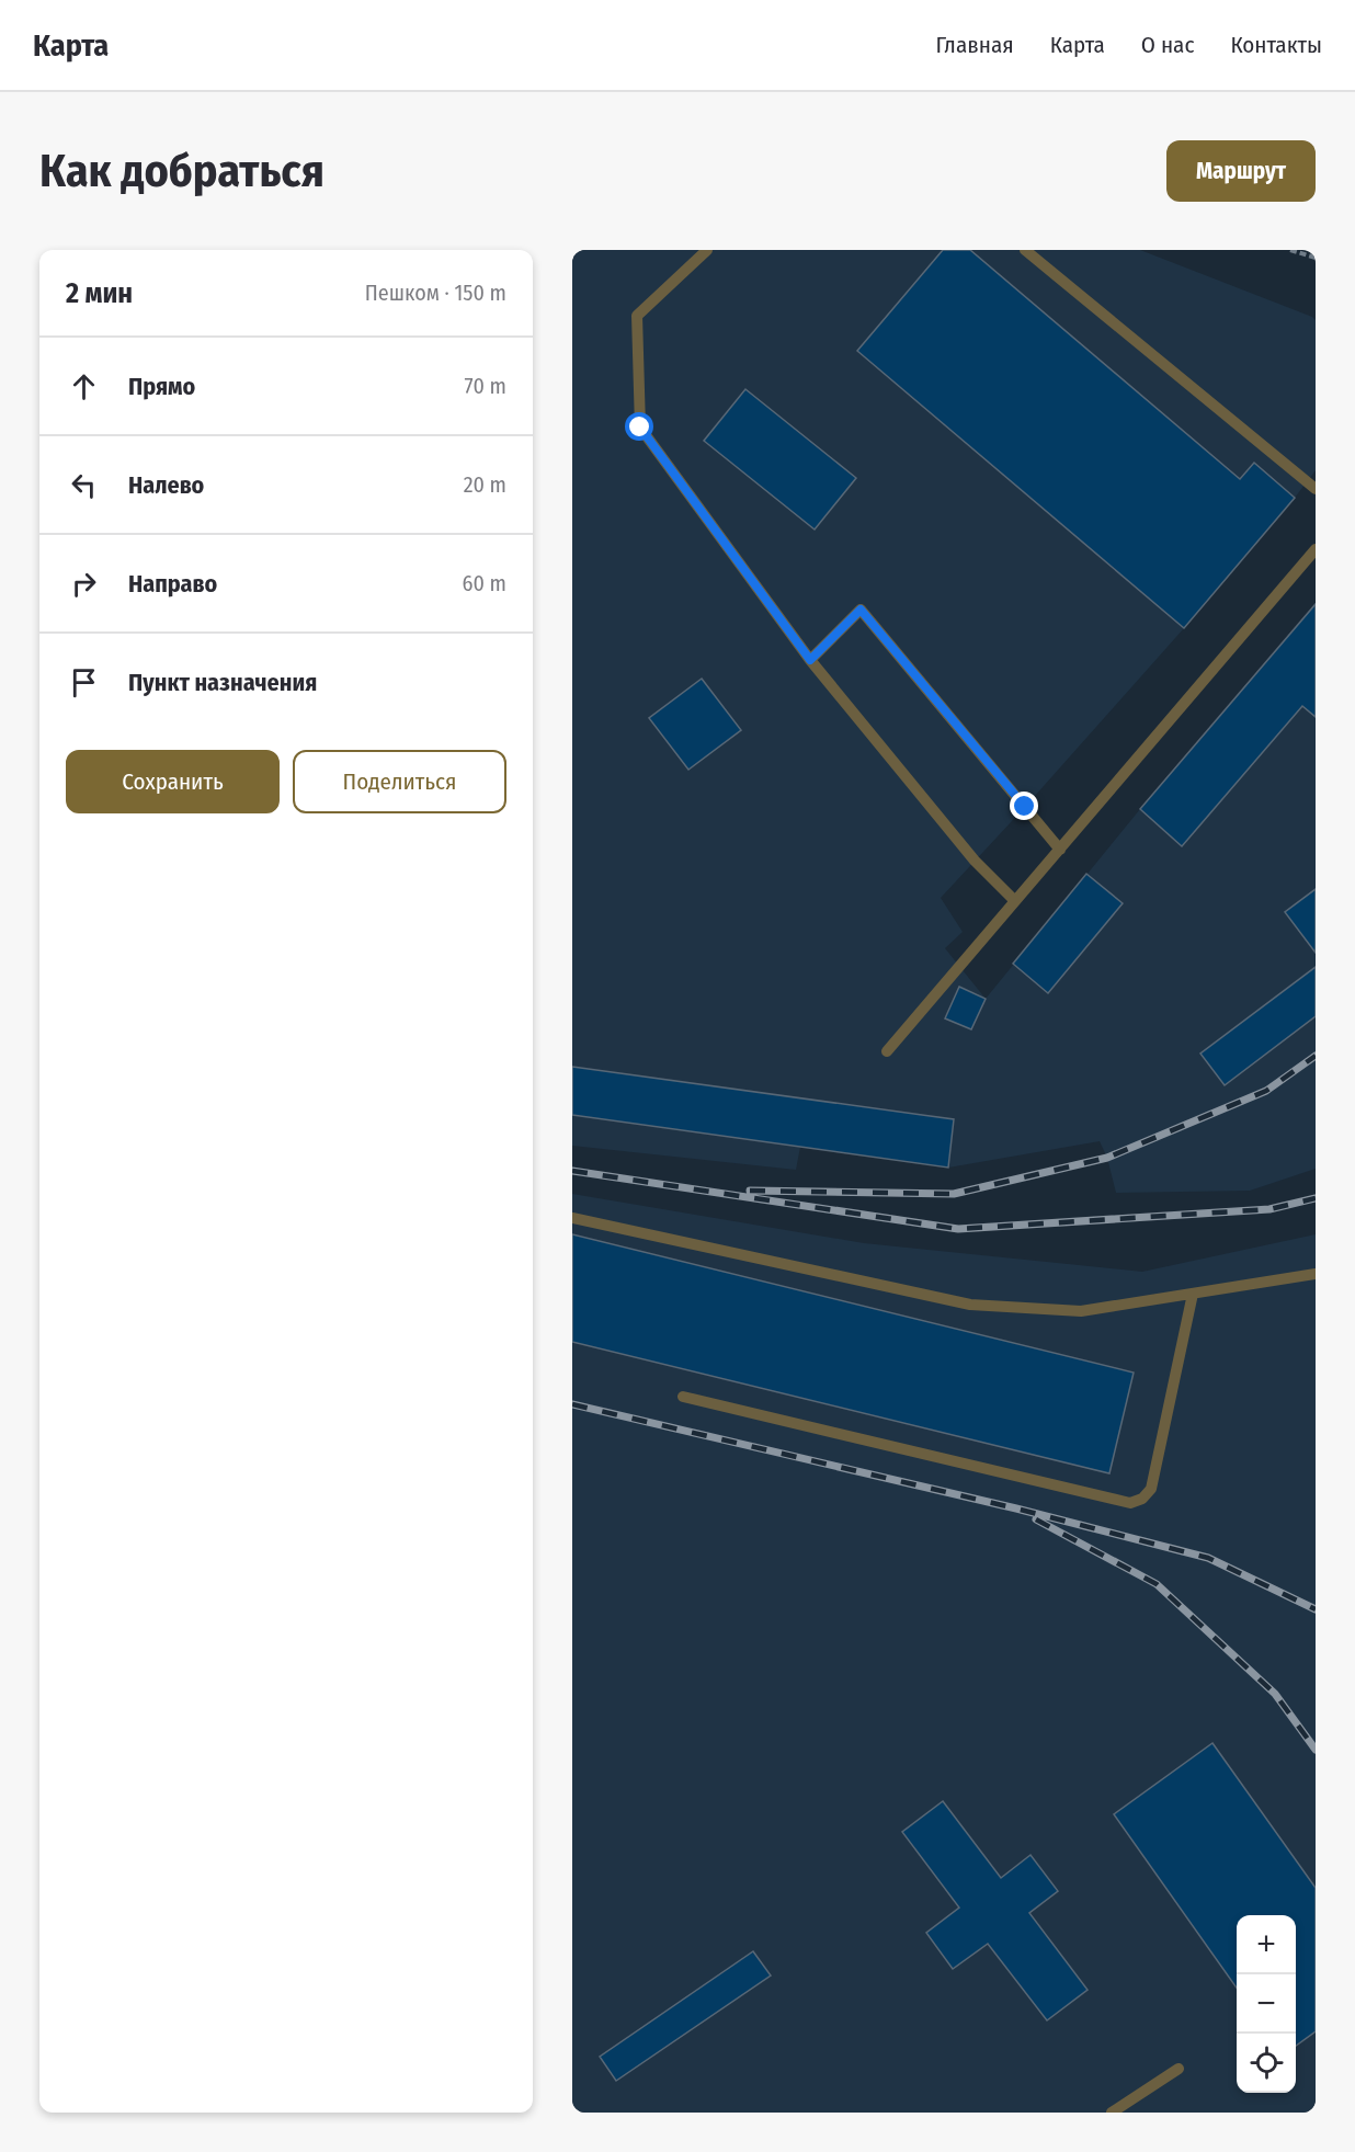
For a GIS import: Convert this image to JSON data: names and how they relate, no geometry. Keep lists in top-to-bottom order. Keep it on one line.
{"page":{"header":"Карта","nav":["Главная","Карта","О нас","Контакты"],"buttons":["Маршрут",["Сохранить","Поделиться"]],"title":"Как добраться","heading":["2 мин","Пешком · 150 m"],"list":[["Прямо","70 m"],["Налево","20 m"],["Направо","60 m"],"Пункт назначения"],"map_buttons":["+","−"]}}
